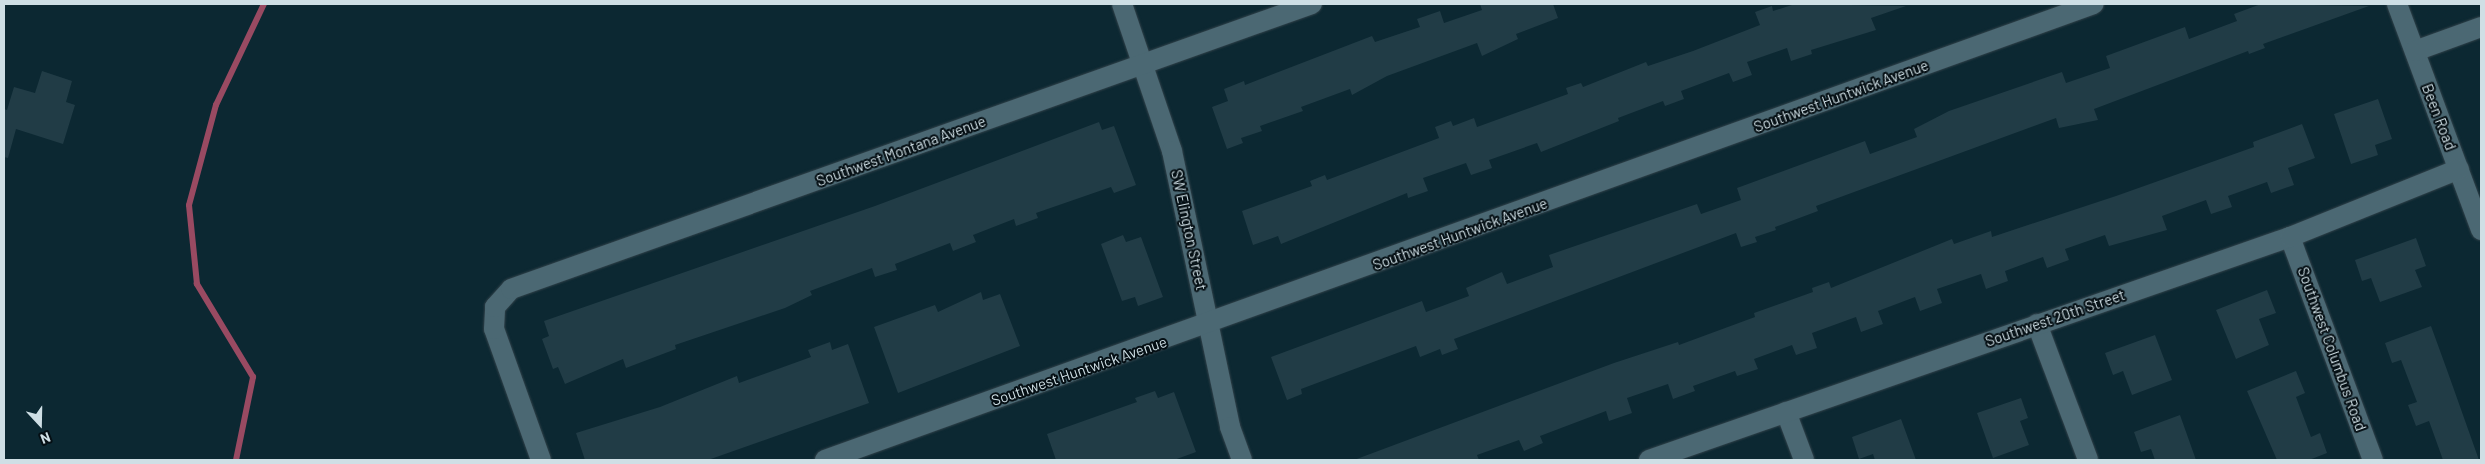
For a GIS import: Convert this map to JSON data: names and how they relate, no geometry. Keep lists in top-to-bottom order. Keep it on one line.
{"streets":{"street":["Southwest Huntwick Avenue","Been Road","Southwest Montana Avenue","SW Elington Street","Southwest 20th Street","Southwest Columbus Road"]},"crossings":[["Southwest Huntwick Avenue","SW Elington Street"],["Been Road","Southwest 20th Street"],["Southwest Montana Avenue","SW Elington Street"],["Southwest 20th Street","Southwest Columbus Road"]],"north":"bottom"}
